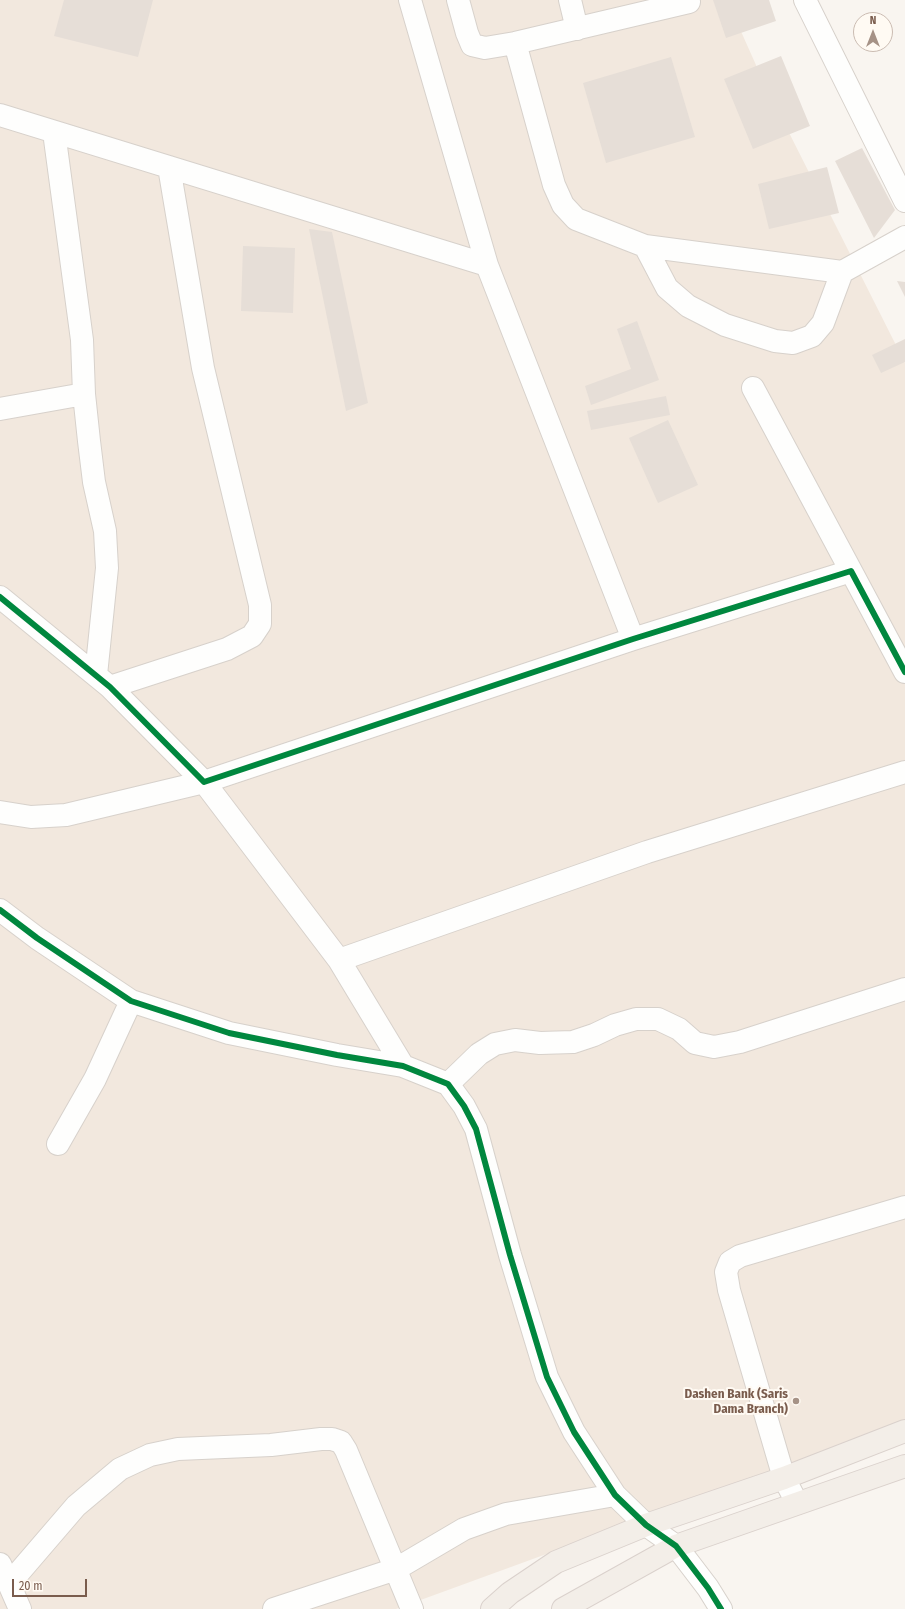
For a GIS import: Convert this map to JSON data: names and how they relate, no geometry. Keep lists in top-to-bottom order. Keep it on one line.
{"places":["Dashen Bank (Saris Dama Branch)"],"scale_bar":"20 m","north":"top"}
